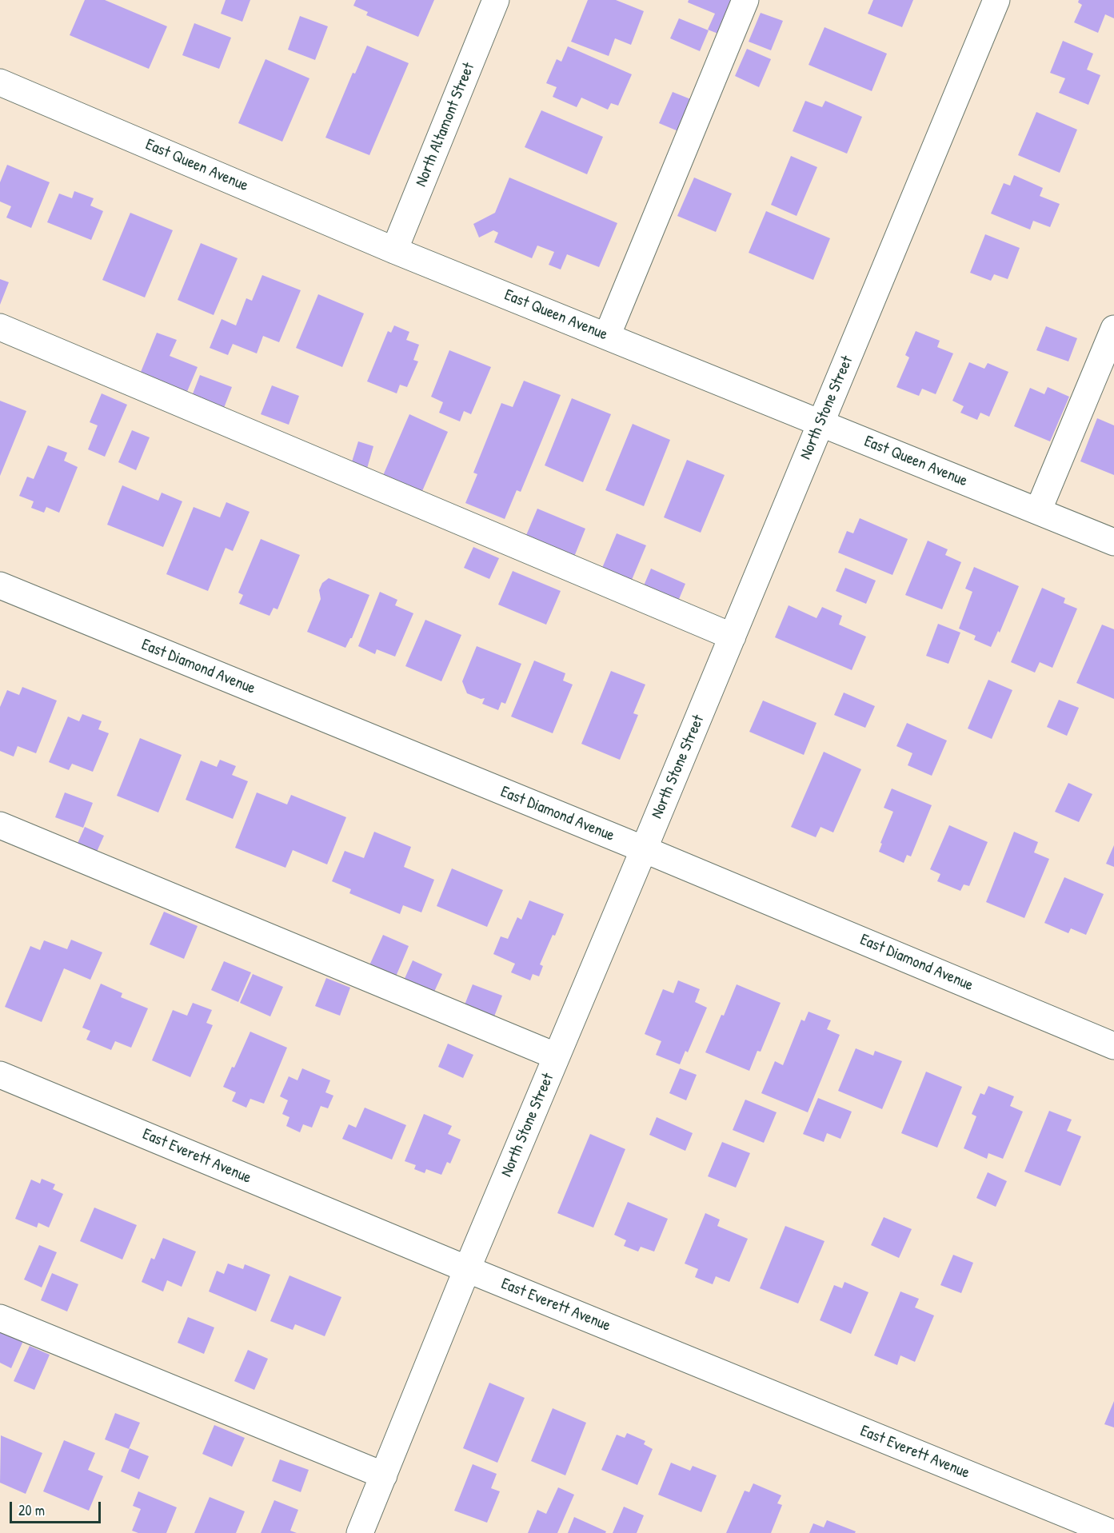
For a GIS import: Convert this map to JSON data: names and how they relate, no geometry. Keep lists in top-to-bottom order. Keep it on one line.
{"streets":{"street":["North Altamont Street","East Queen Avenue","North Stone Street","East Diamond Avenue","East Everett Avenue"]},"crossings":[["North Altamont Street","East Queen Avenue"],["East Queen Avenue","North Stone Street"],["North Stone Street","East Diamond Avenue"],["North Stone Street","East Everett Avenue"]],"scale_bar":"20 m"}
